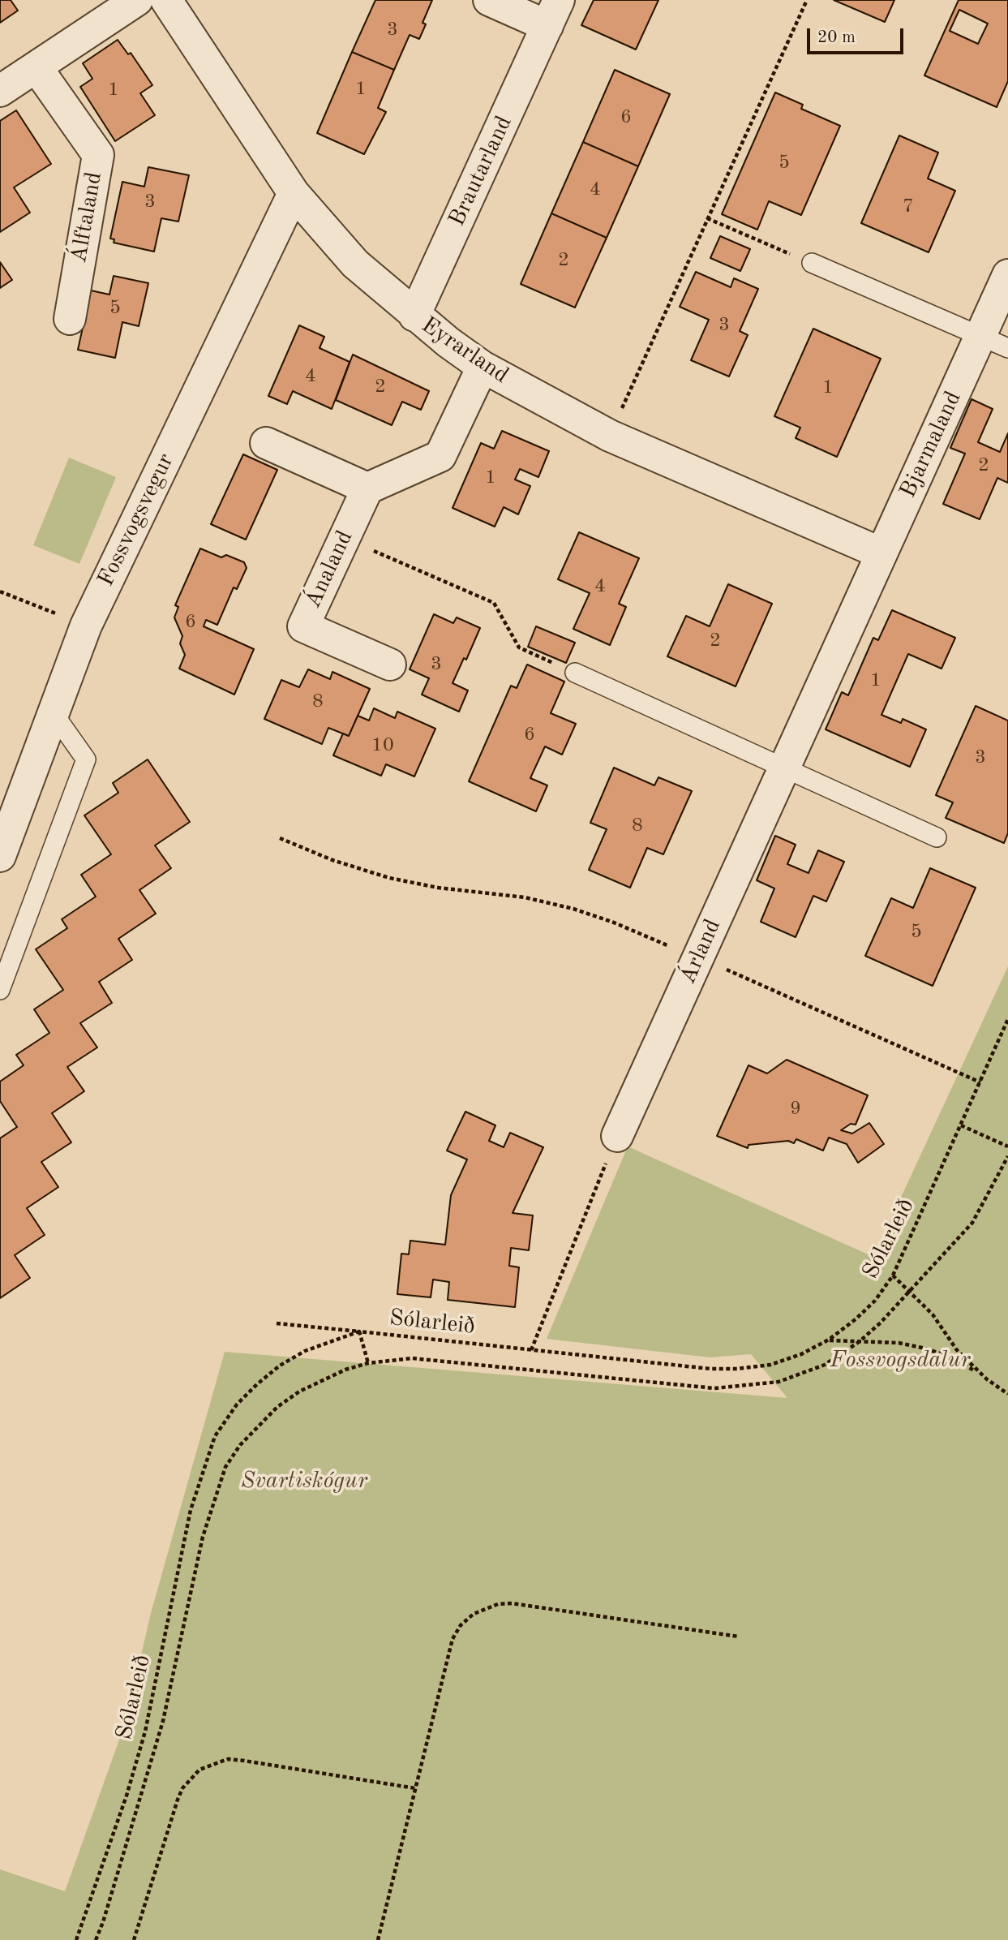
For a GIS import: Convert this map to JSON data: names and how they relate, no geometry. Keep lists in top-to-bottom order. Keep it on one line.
{"streets":{"street":["Brautarland","Álftaland","Eyrarland","Bjarmaland","Fossvogsvegur","Ánaland","Árland"],"path":["Sólarleið"]},"crossings":[["Brautarland","Eyrarland"],["Eyrarland","Bjarmaland"],["Eyrarland","Fossvogsvegur"],["Eyrarland","Árland"],["Bjarmaland","Árland"]],"parks":["Fossvogsdalur","Svartiskógur"],"house_numbers":["3","1","1","6","5","4","3","7","2","5","3","4","2","1","2","1","4","6","2","3","1","8","6","10","3","8","5","9"],"scale_bar":"20 m"}
